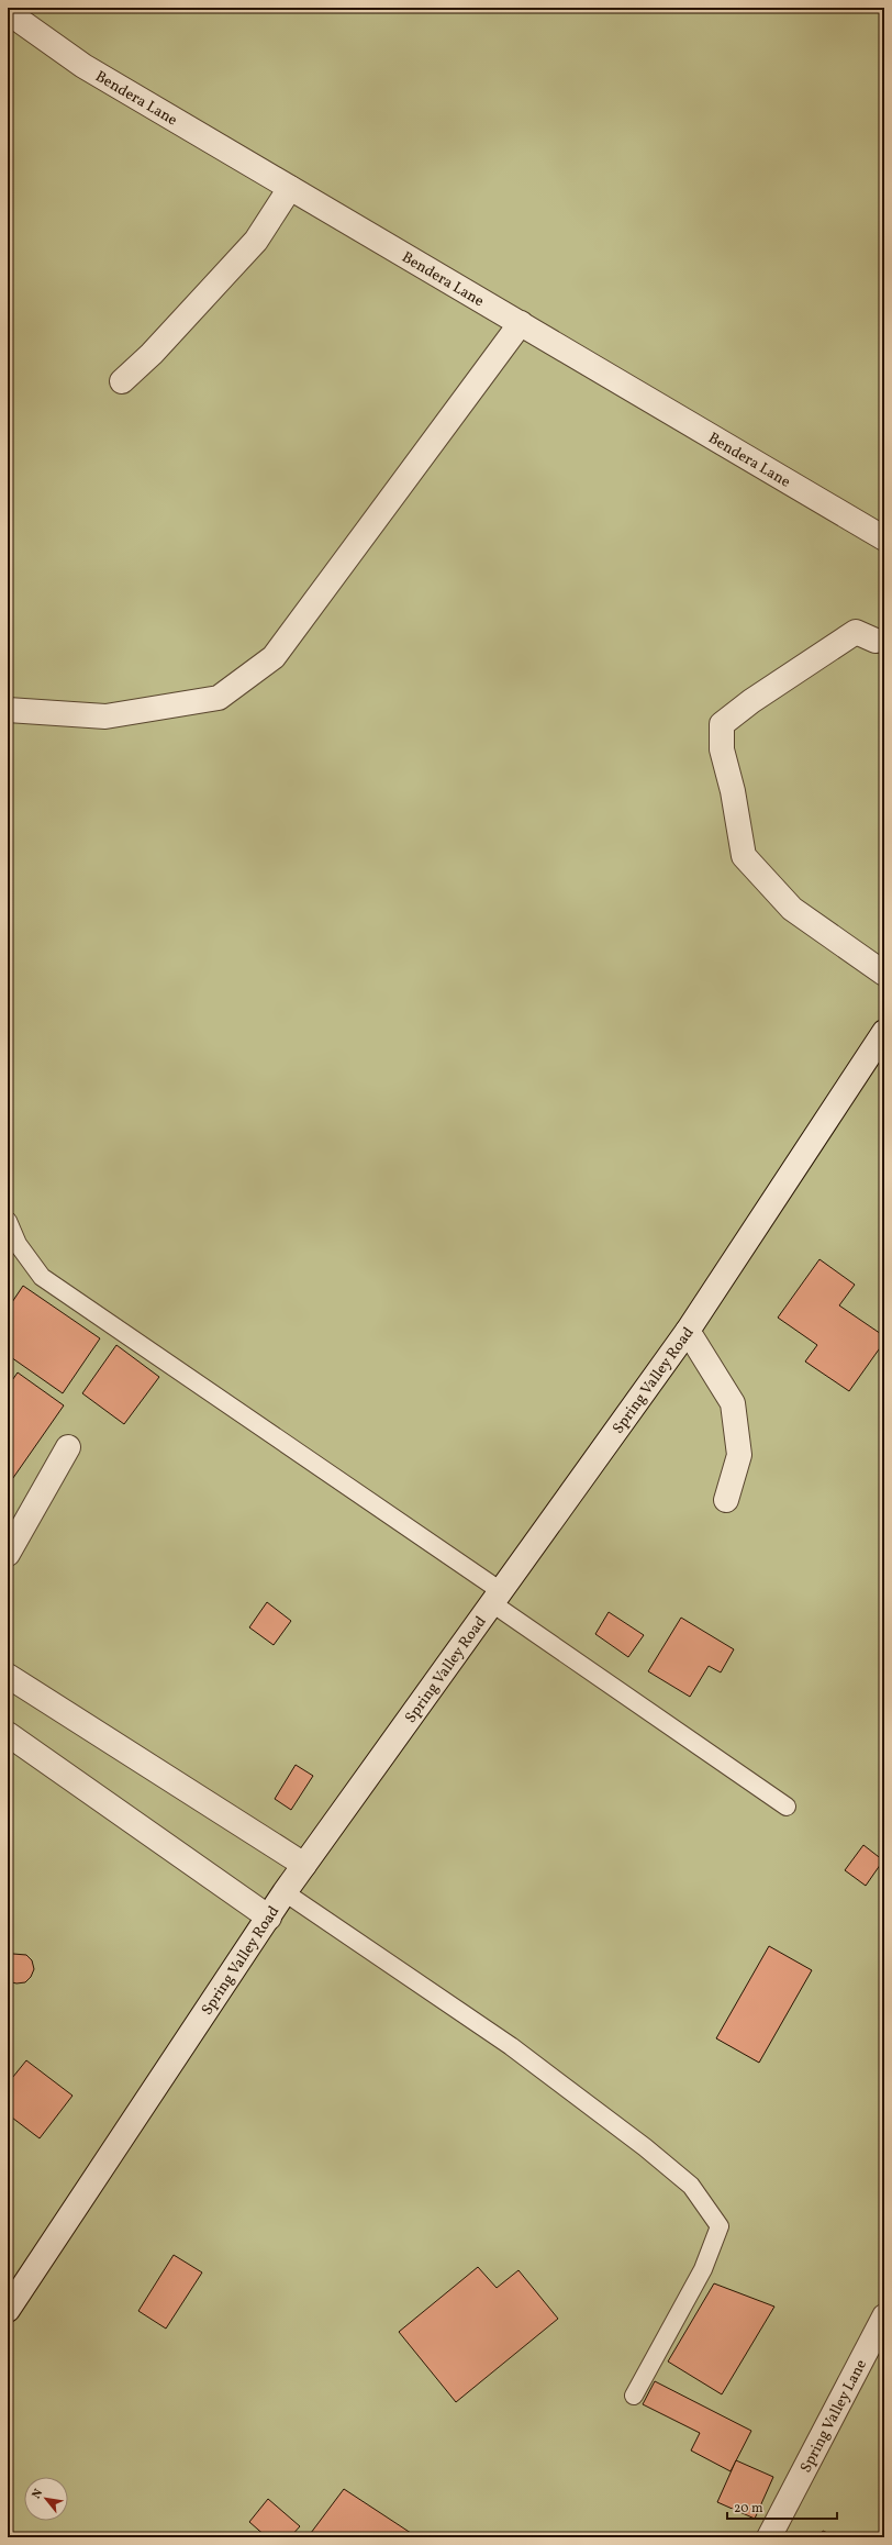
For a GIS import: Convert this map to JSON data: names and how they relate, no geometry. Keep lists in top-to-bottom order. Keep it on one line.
{"streets":{"street":["Bendera Lane","Spring Valley Road","Spring Valley Lane"]},"scale_bar":"20 m","north":"top left"}
